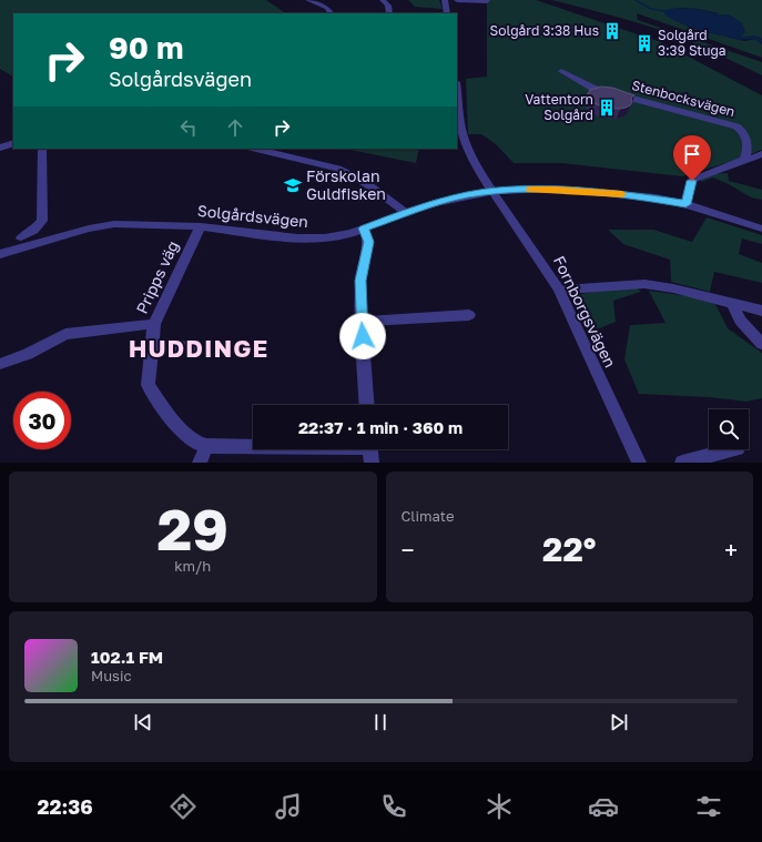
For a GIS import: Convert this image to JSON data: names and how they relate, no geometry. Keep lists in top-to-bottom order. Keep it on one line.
{"streets":{"street":["Stenbocksvägen","Solgårdsvägen","Pripps väg","Fornborgsvägen"]},"crossings":[["Solgårdsvägen","Pripps väg"],["Solgårdsvägen","Fornborgsvägen"]],"districts":["HUDDINGE"],"places":{"building":["Solgård 3:38 Hus","Solgård 3:39 Stuga","Vattentorn Solgård"],"school or university":["Förskolan Guldfisken"]},"page":{"turn":["90 m","Solgårdsvägen"],"limit":"30","trip":"22:37 · 1 min · 360 m","tile":[["29","km/h"],"Climate"],"heat":["−","22°","+"],"song":["102.1 FM","Music"],"tabs":"22:36"}}
